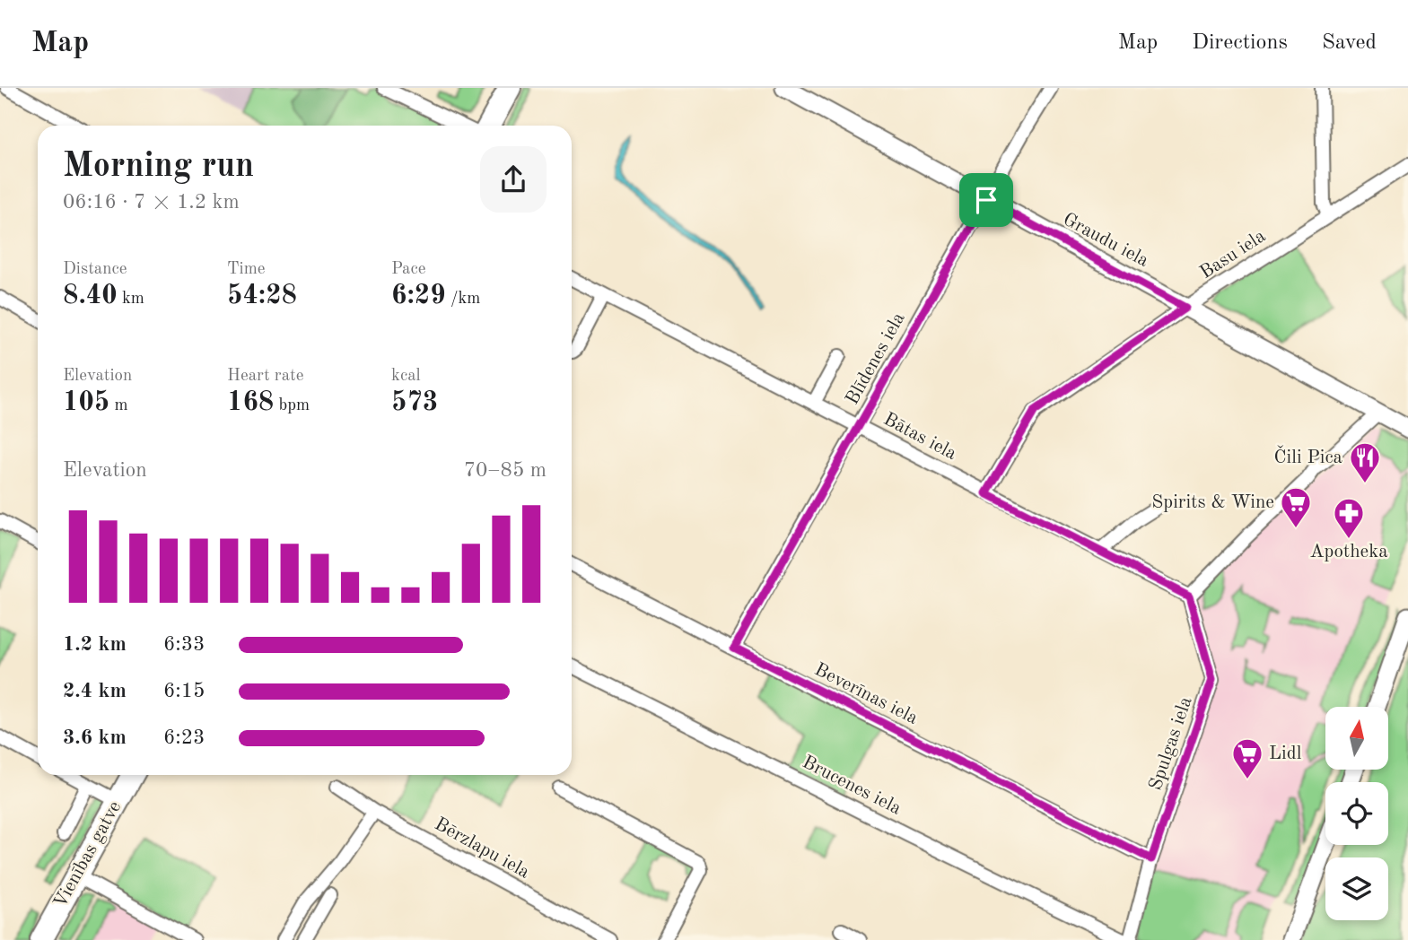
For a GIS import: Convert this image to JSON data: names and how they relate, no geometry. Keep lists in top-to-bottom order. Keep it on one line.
{"streets":{"highway":["Vienības gatve"],"main road":["Graudu iela"],"street":["Basu iela","Blīdenes iela","Bātas iela","Beverīnas iela","Spulgas iela","Brucenes iela","Bērzlapu iela"]},"crossings":[["Graudu iela","Basu iela"],["Graudu iela","Blīdenes iela"],["Basu iela","Bātas iela"],["Blīdenes iela","Bātas iela"],["Blīdenes iela","Beverīnas iela"],["Bātas iela","Spulgas iela"],["Beverīnas iela","Spulgas iela"]],"places":{"restaurant":["Čili Pica"],"supermarket":["Spirits & Wine","Lidl"],"pharmacy":["Apotheka"]},"north":"top","page":{"header":"Map","nav":["Map","Directions","Saved"],"heading":["Morning run","06:16 · 7 × 1.2 km"],"stats":[["Distance","8.40 km"],["Time","54:28"],["Pace","6:29 /km"],["Elevation","105 m"],["Heart rate","168 bpm"],["kcal","573"]],"chart":["Elevation","70–85 m"],"list":[{"name":"1.2 km","note":"6:33"},{"name":"2.4 km","note":"6:15"},{"name":"3.6 km","note":"6:23"}]}}
